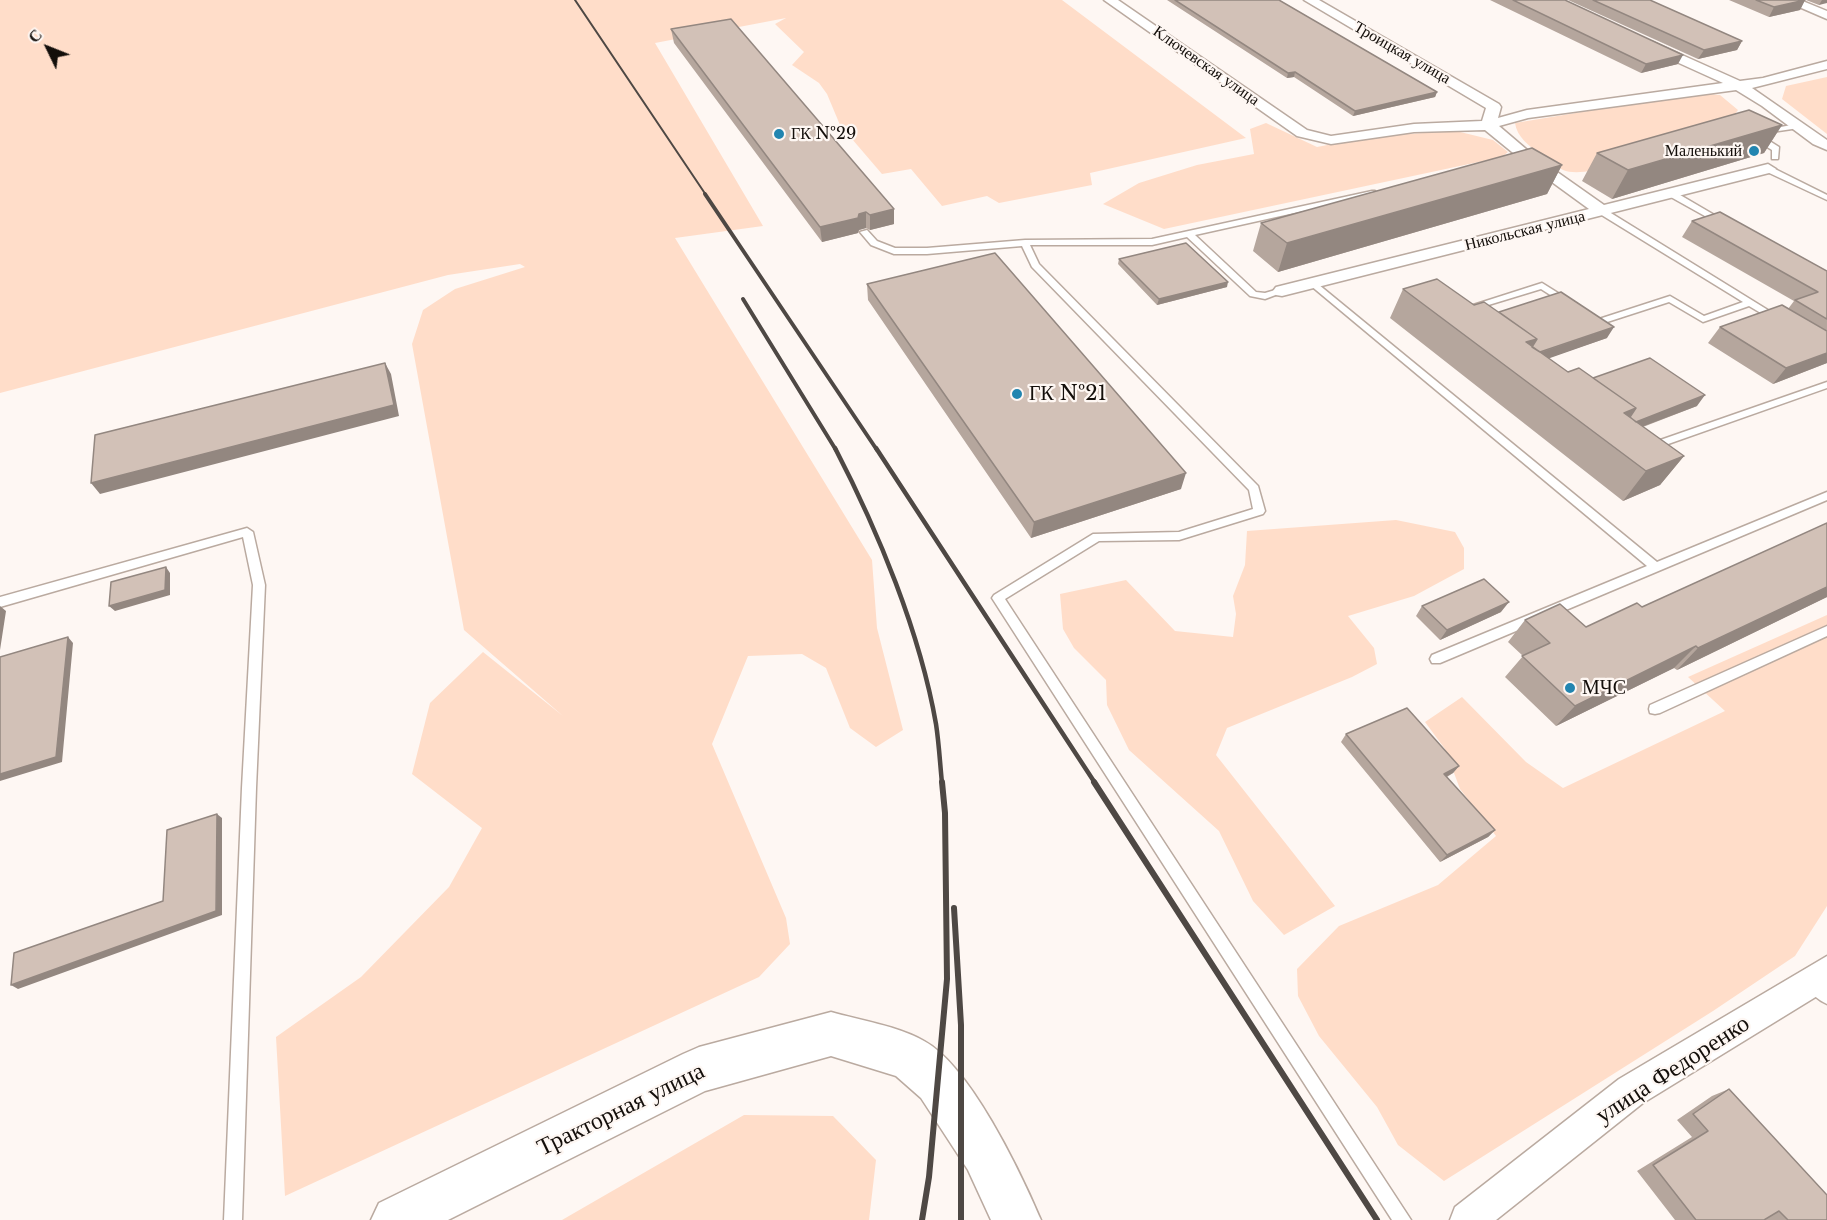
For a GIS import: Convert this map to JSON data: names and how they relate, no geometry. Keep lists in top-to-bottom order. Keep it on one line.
{"streets":{"main road":["Тракторная улица"],"street":["Троицкая улица","Ключевская улица","Никольская улица","улица Федоренко"]},"crossings":[["Троицкая улица","Ключевская улица"]],"places":["ГК №29","Маленький","ГК №21","МЧС"],"north":"top left"}
